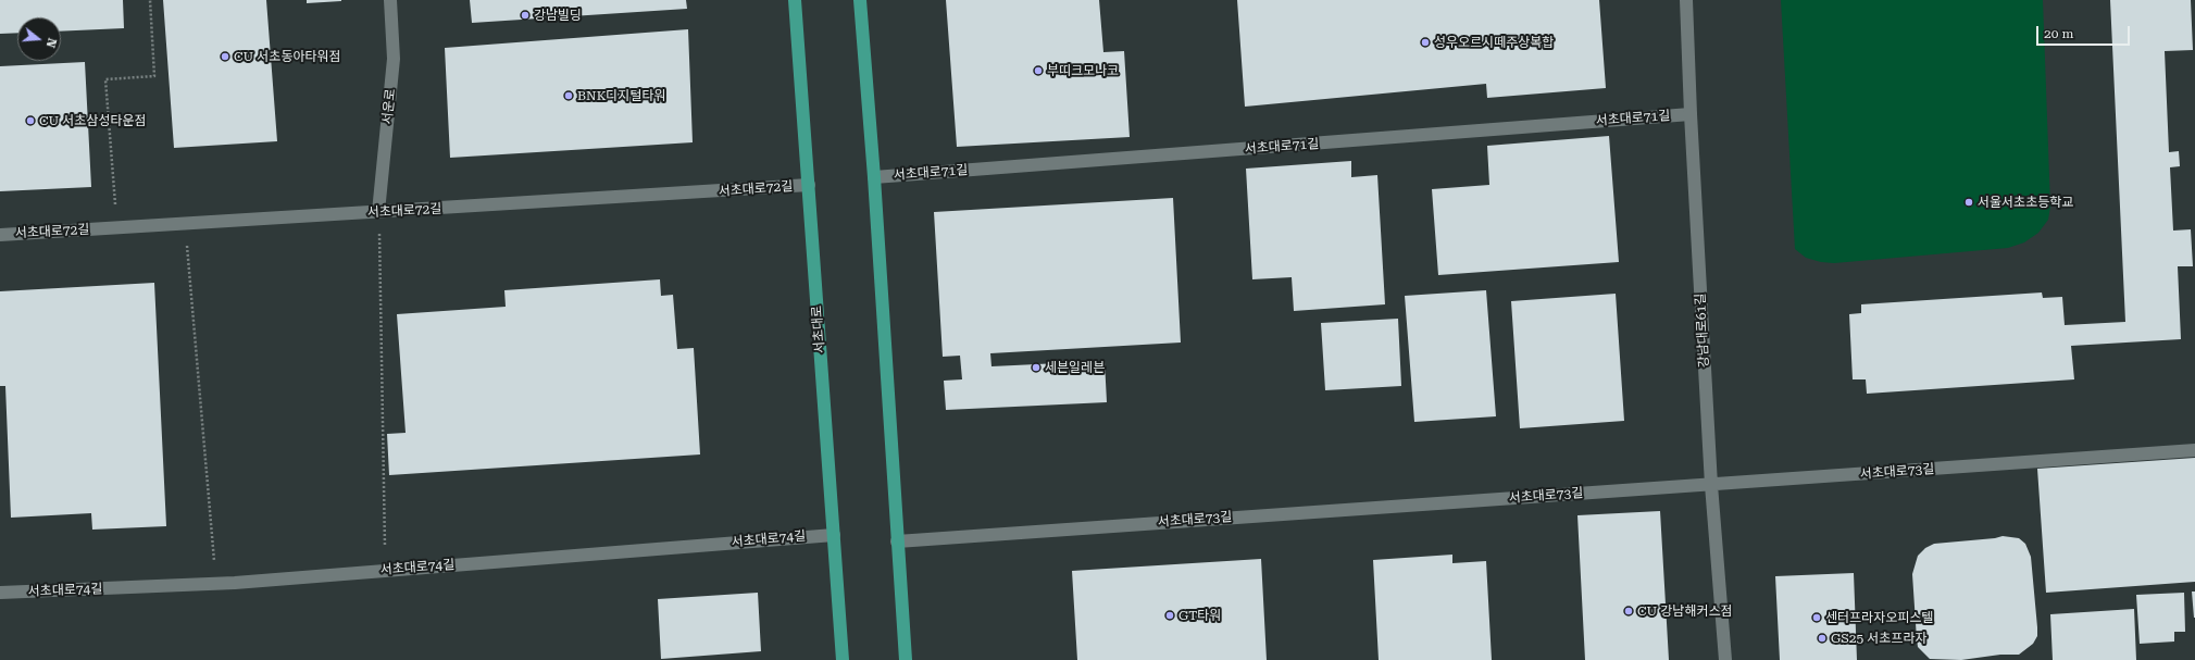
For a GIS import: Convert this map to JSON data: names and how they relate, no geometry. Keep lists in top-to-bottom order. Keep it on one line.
{"streets":{"main road":["서초대로"],"street":["서운로","서초대로71길","서초대로72길","강남대로61길","서초대로73길","서초대로74길"]},"crossings":[["서운로","서초대로72길"],["서초대로71길","강남대로61길"],["서초대로72길","서초대로"],["서초대로","서초대로74길"],["강남대로61길","서초대로73길"]],"places":["강남빌딩","성우오르시떼주상복합","CU 서초동아타워점","부띠크모나코","BNK디지털타워","CU 서초삼성타운점","서울서초초등학교","세븐일레븐","CU 강남해커스점","GT타워","센터프라자오피스텔","GS25 서초프라자"],"scale_bar":"20 m","north":"right"}
